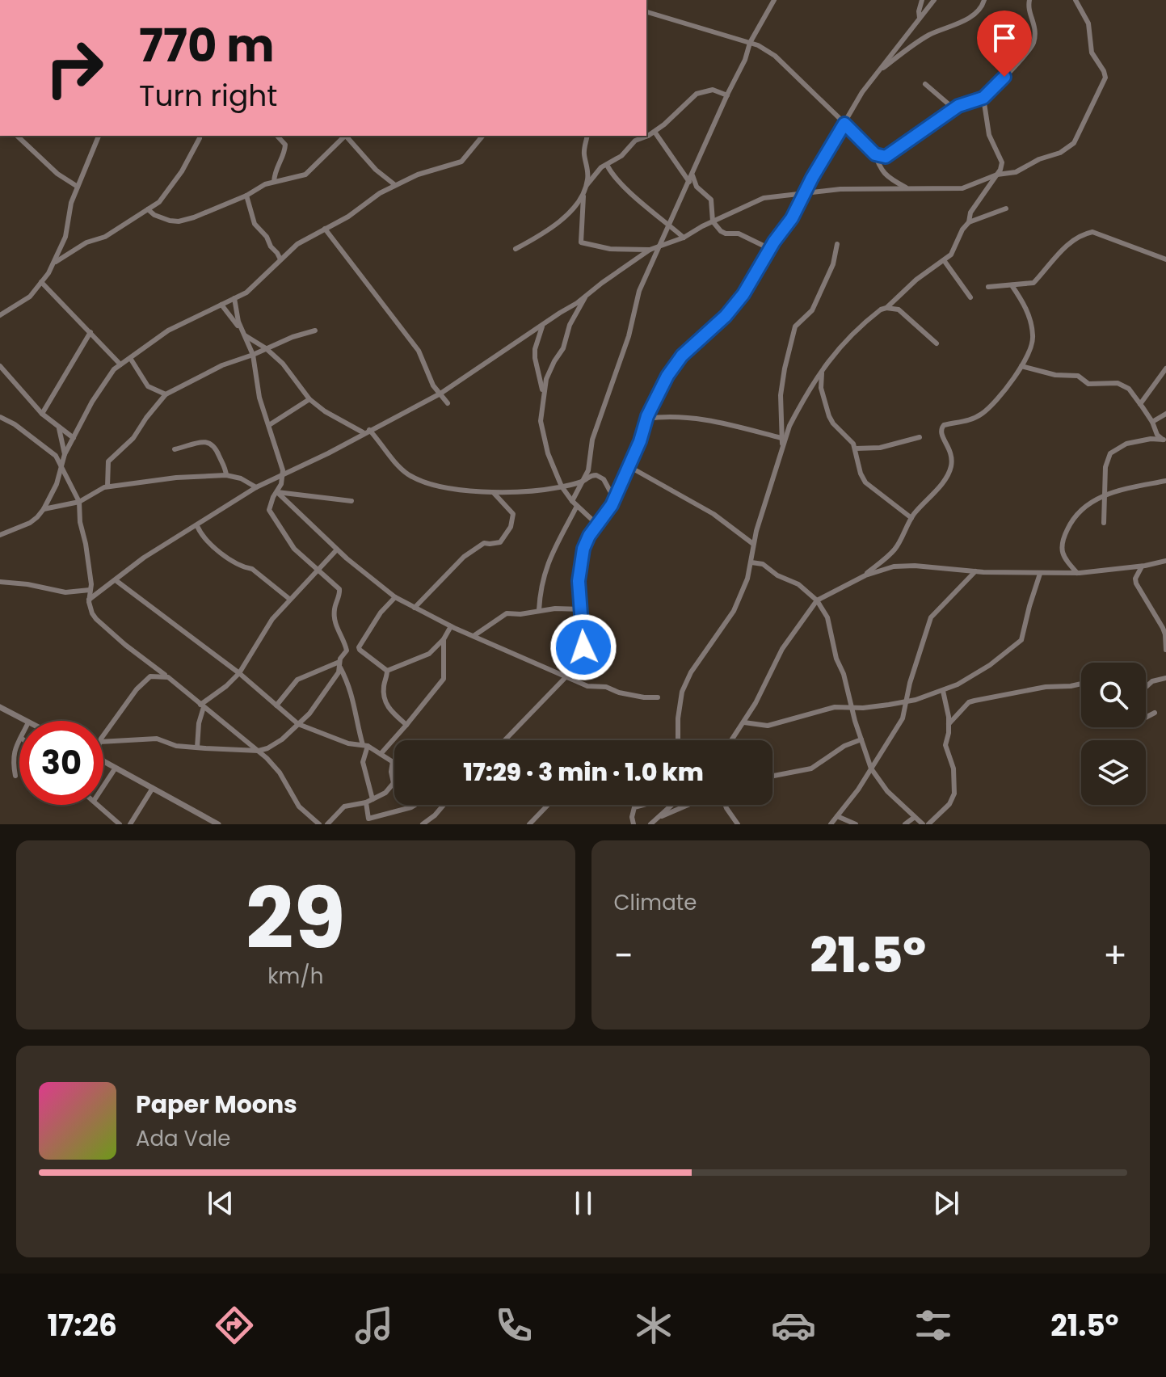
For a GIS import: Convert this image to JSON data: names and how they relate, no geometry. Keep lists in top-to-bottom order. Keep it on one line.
{"page":{"turn":["770 m","Turn right"],"limit":"30","trip":"17:29 · 3 min · 1.0 km","tile":[["29","km/h"],"Climate"],"heat":["−","21.5°","+"],"song":["Paper Moons","Ada Vale"],"tabs":["17:26","21.5°"]}}
